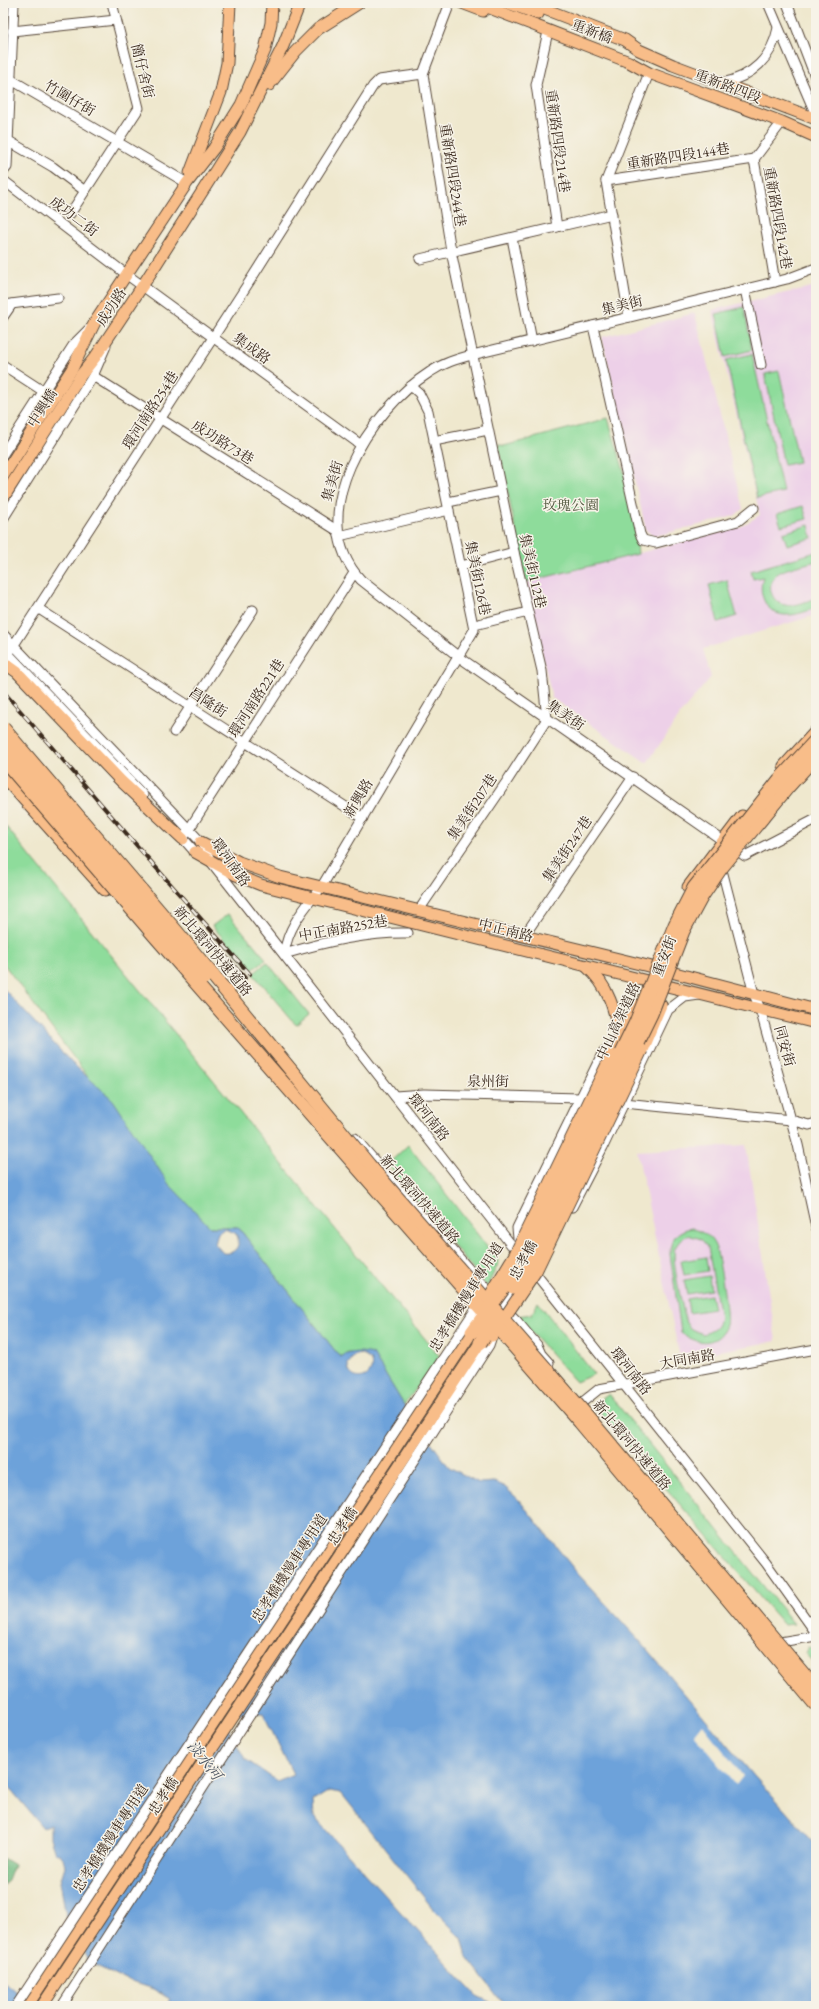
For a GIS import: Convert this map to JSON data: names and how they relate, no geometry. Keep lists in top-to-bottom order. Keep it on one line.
{"streets":{"highway":["新北環河快速道路","中山高架道路"],"main road":["重新橋","重新路四段","成功路","中興橋","中正南路","重安街","忠孝橋"],"street":["簡仔舍街","竹圍仔街","重新路四段214巷","重新路四段144巷","重新路四段244巷","成功二街","重新路四段142巷","集美街","集成路","環河南路254巷","成功路73巷","集美街112巷","集美街126巷","環河南路221巷","昌隆街","新興路","集美街207巷","集美街247巷","環河南路","中正南路252巷","同安街","泉州街","忠孝橋機慢車專用道","大同南路"]},"crossings":[["重新橋","重新路四段"],["簡仔舍街","竹圍仔街"],["竹圍仔街","成功路"],["重新路四段144巷","重新路四段142巷"],["重新路四段244巷","集美街"],["重新路四段244巷","環河南路254巷"],["重新路四段244巷","集美街112巷"],["成功二街","成功路"],["成功二街","集成路"],["重新路四段142巷","集美街"],["集美街","集成路"],["集美街","成功路73巷"],["集美街","集美街112巷"],["集美街","集美街126巷"],["集美街","環河南路221巷"],["集美街","新興路"],["集美街","集美街207巷"],["集美街","集美街247巷"],["集美街","重安街"],["成功路","集成路"],["成功路","中興橋"],["成功路","成功路73巷"],["集成路","環河南路254巷"],["環河南路254巷","成功路73巷"],["環河南路254巷","昌隆街"],["環河南路254巷","環河南路"],["集美街112巷","集美街207巷"],["集美街126巷","新興路"],["環河南路221巷","昌隆街"],["環河南路221巷","環河南路"],["昌隆街","新興路"],["新興路","環河南路"],["新興路","中正南路252巷"],["新興路","中正南路"],["集美街207巷","中正南路"],["集美街247巷","中正南路"],["環河南路","中正南路252巷"],["環河南路","中正南路"],["環河南路","重安街"],["環河南路","泉州街"],["環河南路","大同南路"],["中正南路","重安街"],["中正南路","同安街"],["重安街","同安街"],["重安街","泉州街"],["重安街","忠孝橋"],["中山高架道路","忠孝橋"],["忠孝橋","忠孝橋機慢車專用道"]],"water":["淡水河"],"parks":["玫瑰公園"]}
